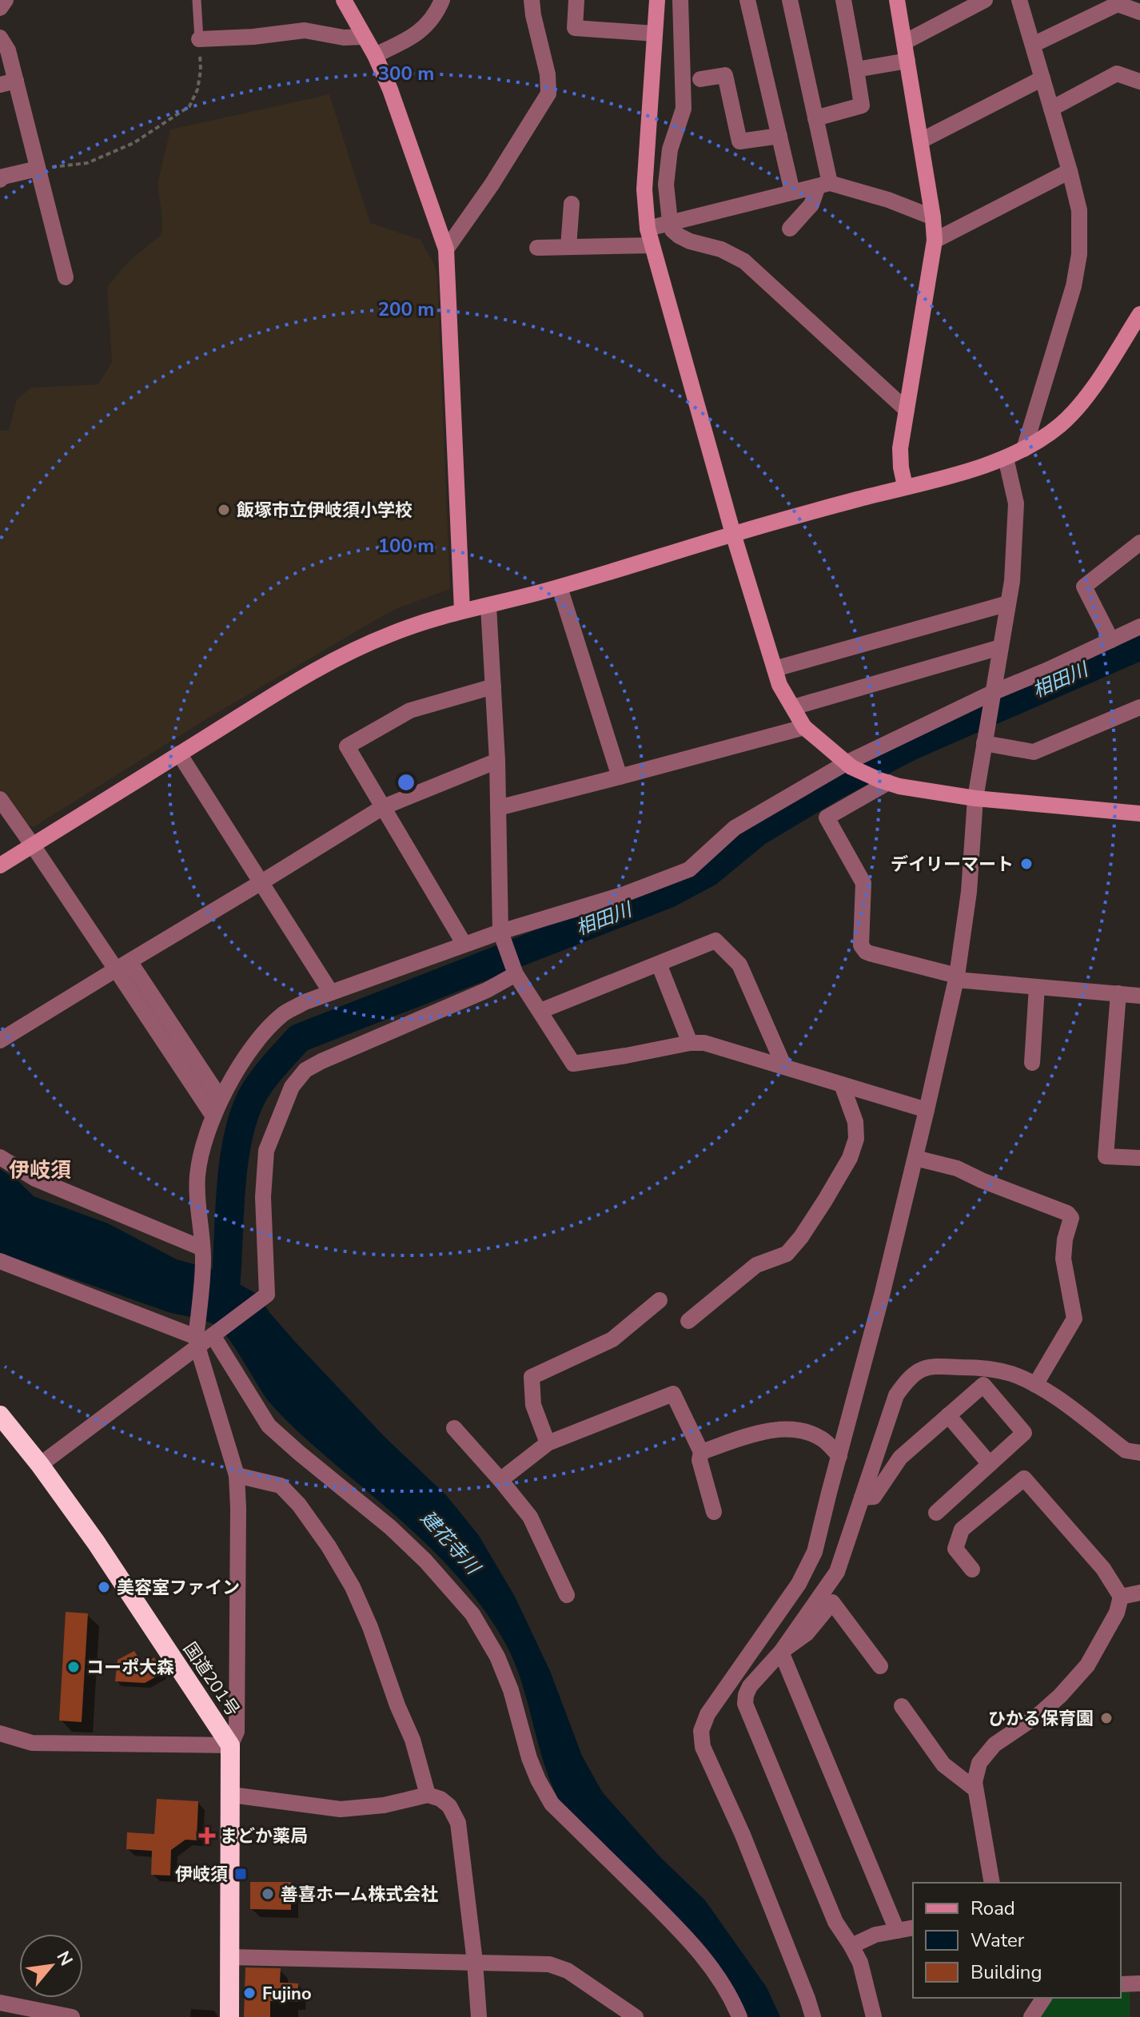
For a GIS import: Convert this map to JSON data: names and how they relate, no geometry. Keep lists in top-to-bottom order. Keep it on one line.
{"streets":{"highway":["国道201号"]},"districts":["伊岐須"],"water":["相田川","建花寺川"],"places":{"other":["飯塚市立伊岐須小学校","デイリーマート","美容室ファイン","コーポ大森","ひかる保育園","善喜ホーム株式会社","Fujino"],"health":["まどか薬局"],"transit":["伊岐須"]},"legend":["Road","Water","Building"],"north":"top right","rings":["300 m","200 m","100 m"]}
